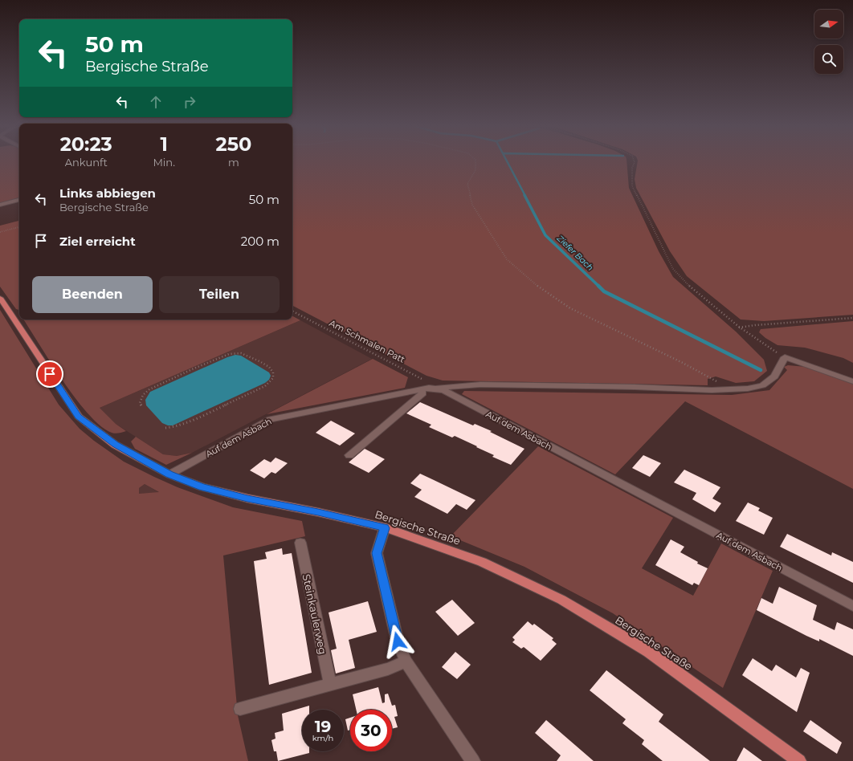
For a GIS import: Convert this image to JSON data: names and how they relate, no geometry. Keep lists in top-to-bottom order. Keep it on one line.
{"streets":{"main road":["Bergische Straße"],"street":["Auf dem Asbach","Steinkaulerweg"],"path":["Am Schmalen Patt"]},"crossings":[["Am Schmalen Patt","Auf dem Asbach"],["Auf dem Asbach","Bergische Straße"]],"water":["Ziefer Bach"],"north":"right","page":{"turn":["50 m","Bergische Straße"],"eta":["20:23","Ankunft","1","Min.","250","m"],"list":[{"name":"Links abbiegen","note":"Bergische Straße","value":"50 m"},{"name":"Ziel erreicht","value":"200 m"}],"buttons":["Beenden","Teilen"],"speed":"19 km/h","limit":"30"}}
